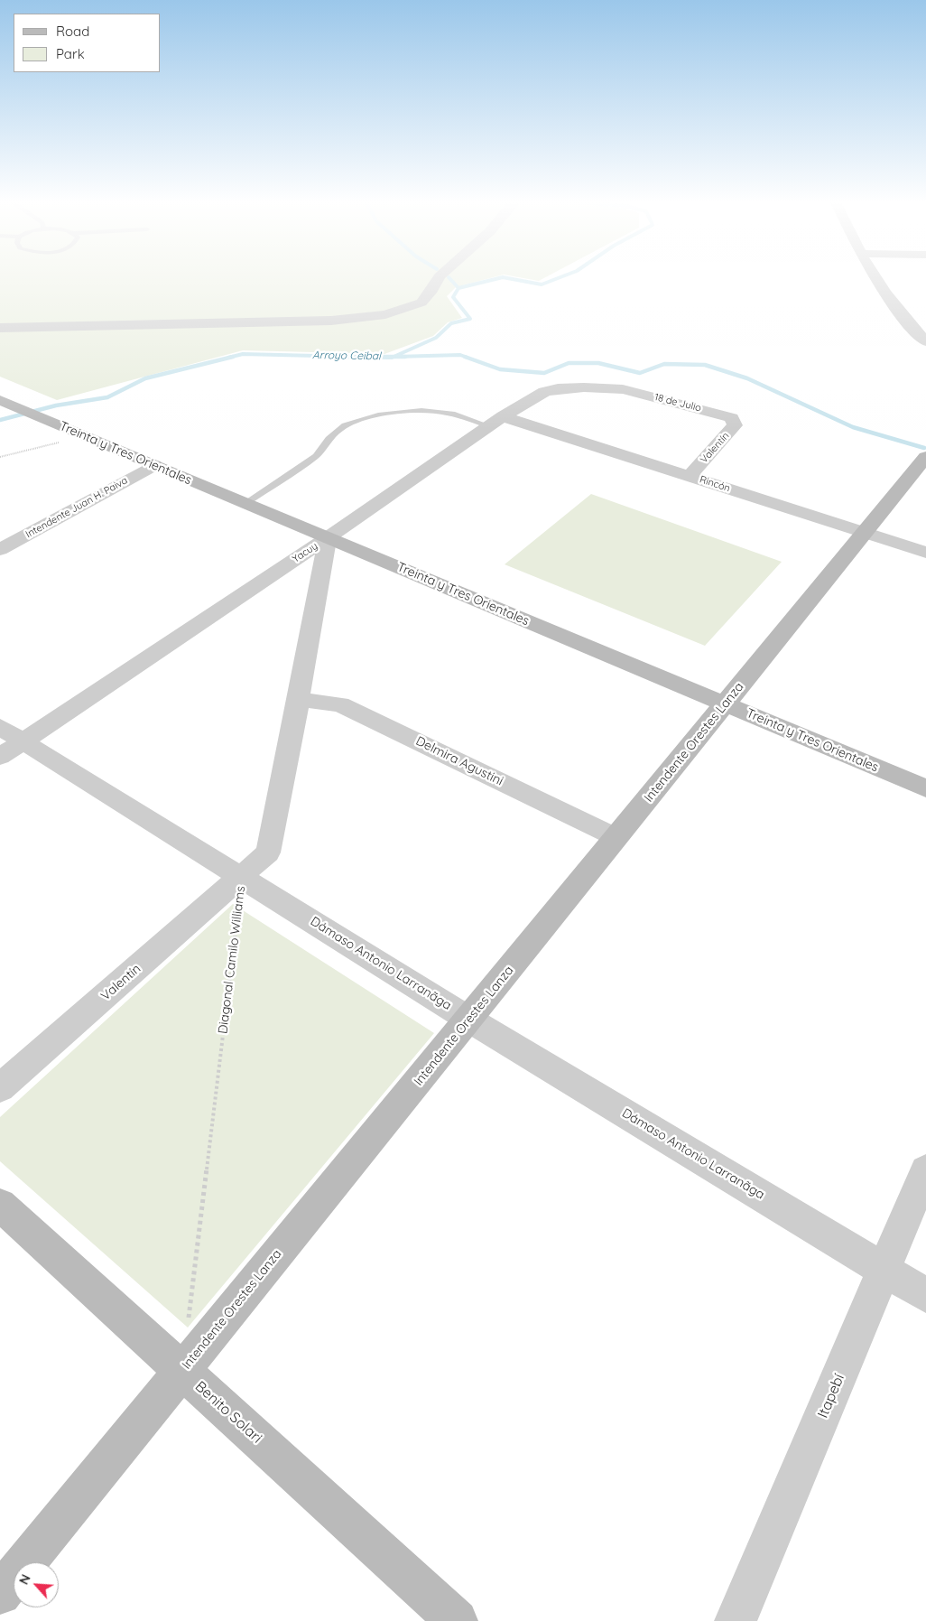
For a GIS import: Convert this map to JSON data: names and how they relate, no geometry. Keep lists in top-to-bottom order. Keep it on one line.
{"streets":{"street":["18 de Julio","Valentín","Treinta y Tres Orientales","Rincón","Intendente Juan H. Paiva","Yacuy","Intendente Orestes Lanza","Delmira Agustini","Diagonal Camilo Williams","Dámaso Antonio Larranãga","Itapebí","Benito Solari"]},"crossings":[["18 de Julio","Valentín"],["18 de Julio","Yacuy"],["Valentín","Rincón"],["Valentín","Diagonal Camilo Williams"],["Valentín","Dámaso Antonio Larranãga"],["Treinta y Tres Orientales","Intendente Juan H. Paiva"],["Treinta y Tres Orientales","Yacuy"],["Treinta y Tres Orientales","Intendente Orestes Lanza"],["Treinta y Tres Orientales","Diagonal Camilo Williams"],["Rincón","Yacuy"],["Rincón","Intendente Orestes Lanza"],["Yacuy","Diagonal Camilo Williams"],["Yacuy","Dámaso Antonio Larranãga"],["Intendente Orestes Lanza","Delmira Agustini"],["Intendente Orestes Lanza","Dámaso Antonio Larranãga"],["Intendente Orestes Lanza","Benito Solari"],["Delmira Agustini","Diagonal Camilo Williams"],["Diagonal Camilo Williams","Dámaso Antonio Larranãga"],["Dámaso Antonio Larranãga","Itapebí"]],"water":["Arroyo Ceibal"],"legend":["Road","Park"],"north":"top left"}
